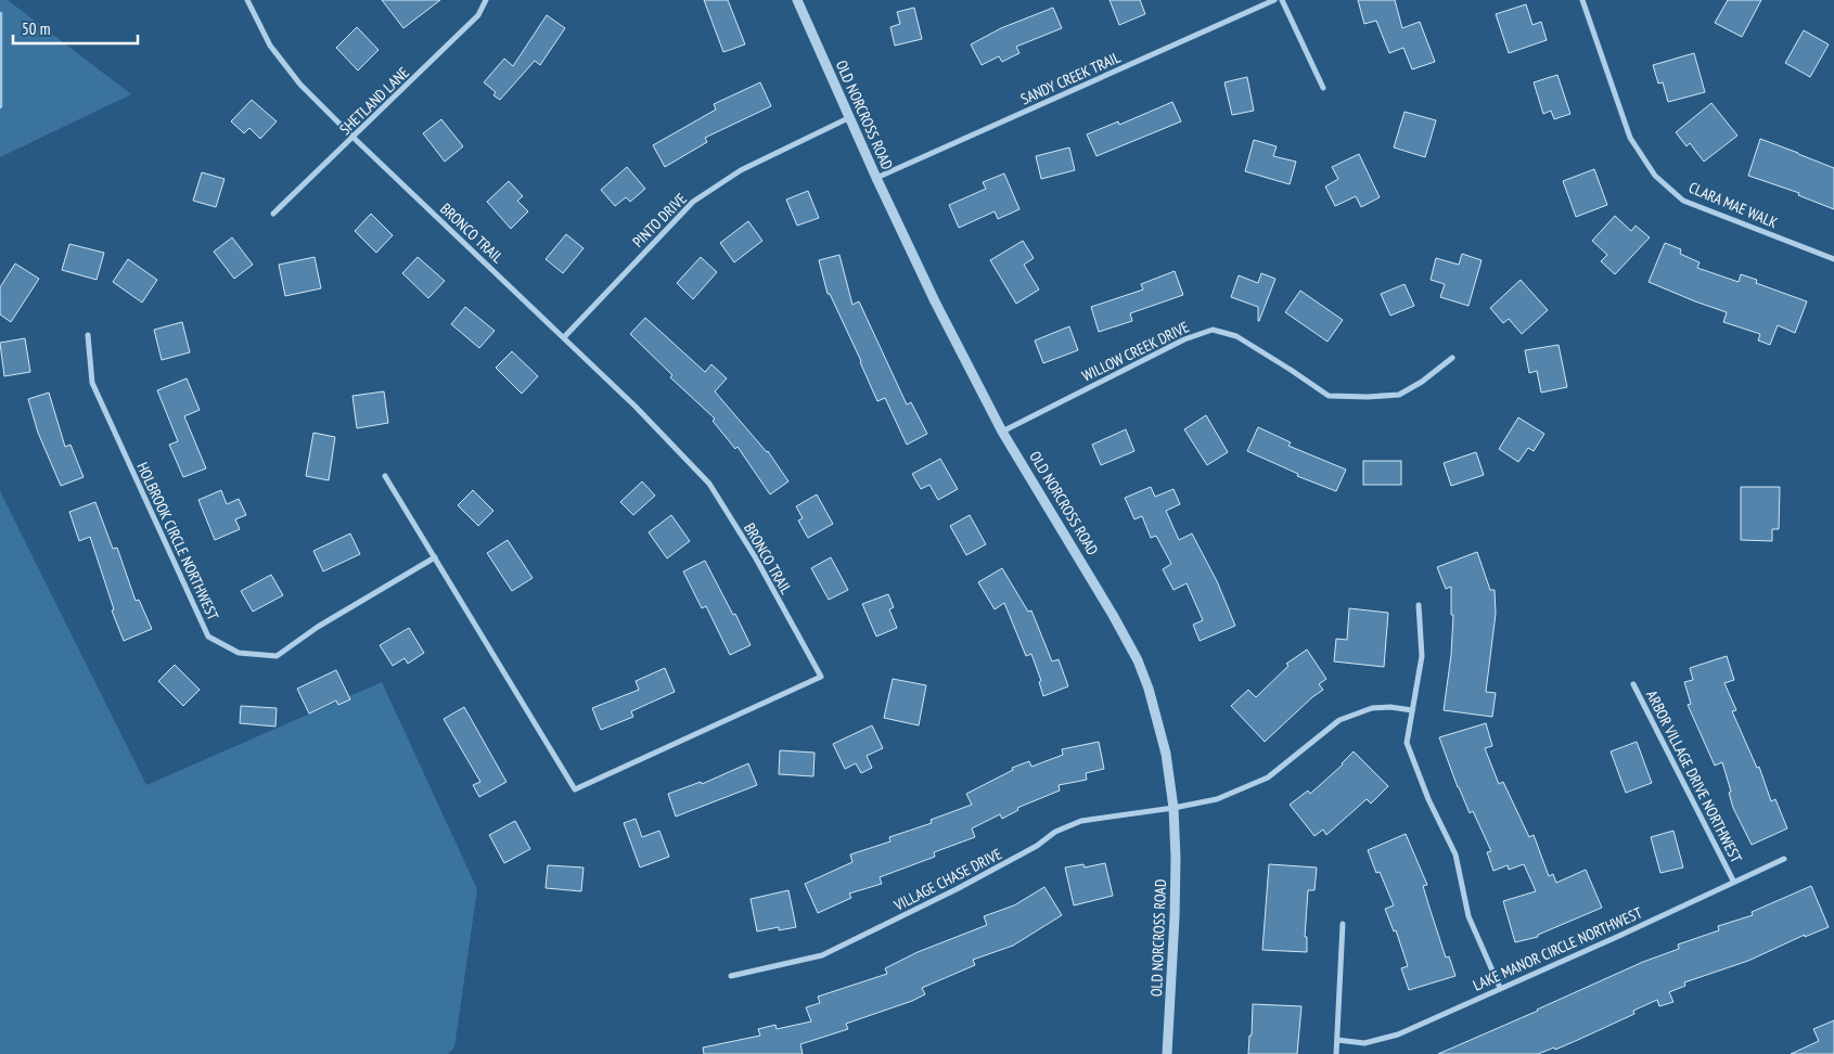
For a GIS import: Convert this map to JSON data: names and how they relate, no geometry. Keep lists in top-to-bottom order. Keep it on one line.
{"streets":{"street":["SANDY CREEK TRAIL","SHETLAND LANE","OLD NORCROSS ROAD","CLARA MAE WALK","PINTO DRIVE","BRONCO TRAIL","WILLOW CREEK DRIVE","HOLBROOK CIRCLE NORTHWEST","ARBOR VILLAGE DRIVE NORTHWEST","VILLAGE CHASE DRIVE","LAKE MANOR CIRCLE NORTHWEST"]},"crossings":[["SANDY CREEK TRAIL","OLD NORCROSS ROAD"],["SHETLAND LANE","BRONCO TRAIL"],["OLD NORCROSS ROAD","PINTO DRIVE"],["OLD NORCROSS ROAD","WILLOW CREEK DRIVE"],["OLD NORCROSS ROAD","VILLAGE CHASE DRIVE"],["PINTO DRIVE","BRONCO TRAIL"],["BRONCO TRAIL","HOLBROOK CIRCLE NORTHWEST"],["ARBOR VILLAGE DRIVE NORTHWEST","LAKE MANOR CIRCLE NORTHWEST"]],"scale_bar":"50 m"}
